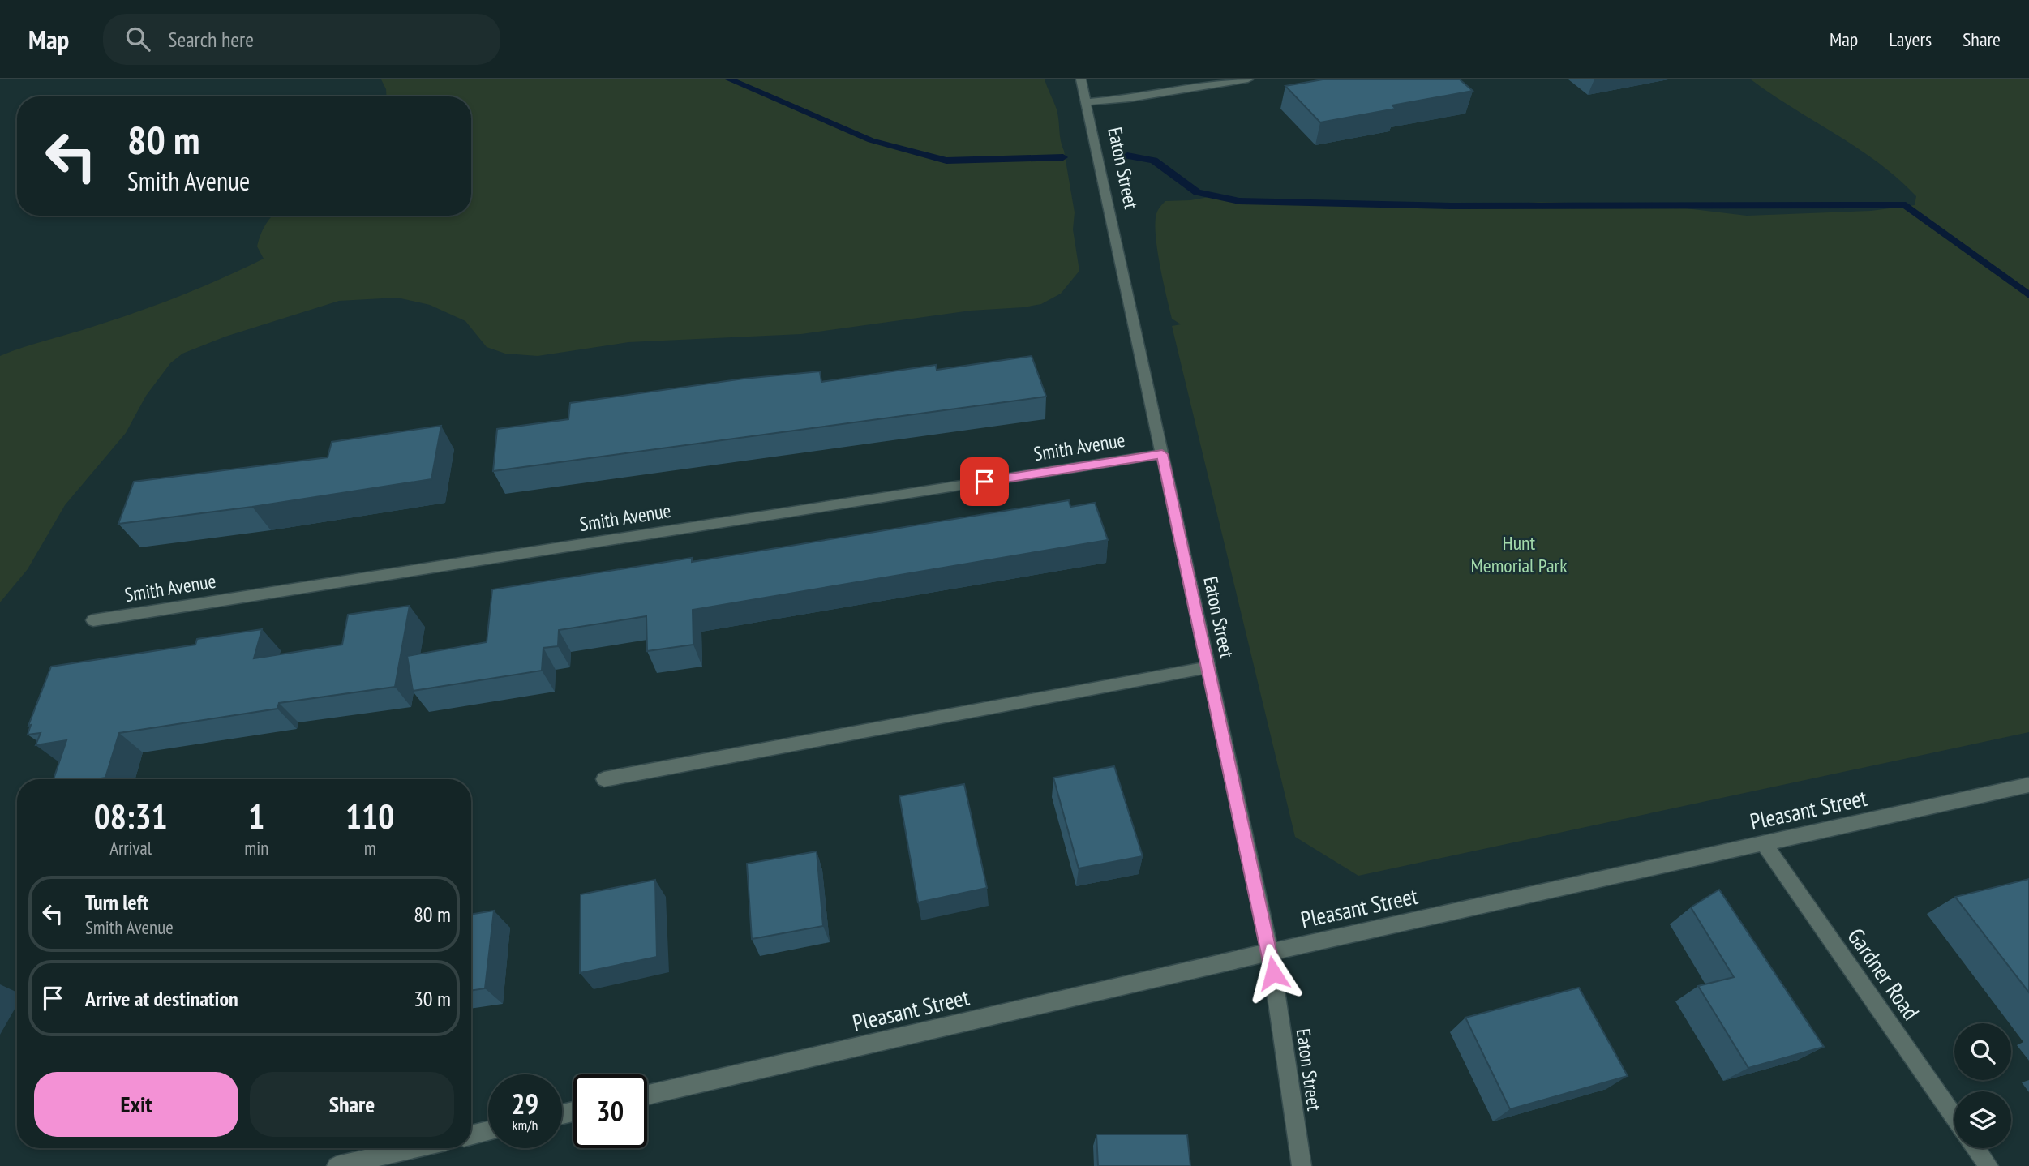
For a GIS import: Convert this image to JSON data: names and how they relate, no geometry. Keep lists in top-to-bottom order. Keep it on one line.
{"streets":{"street":["Eaton Street","Smith Avenue","Pleasant Street","Gardner Road"]},"crossings":[["Eaton Street","Smith Avenue"],["Eaton Street","Pleasant Street"],["Pleasant Street","Gardner Road"]],"parks":["Hunt Memorial Park"],"page":{"header":"Map","search":"Search here","nav":["Map","Layers","Share"],"turn":["80 m","Smith Avenue"],"eta":["08:31","Arrival","1","min","110","m"],"list":[{"name":"Turn left","note":"Smith Avenue","value":"80 m"},{"name":"Arrive at destination","value":"30 m"}],"buttons":["Exit","Share"],"speed":"29 km/h","limit":"30"}}
